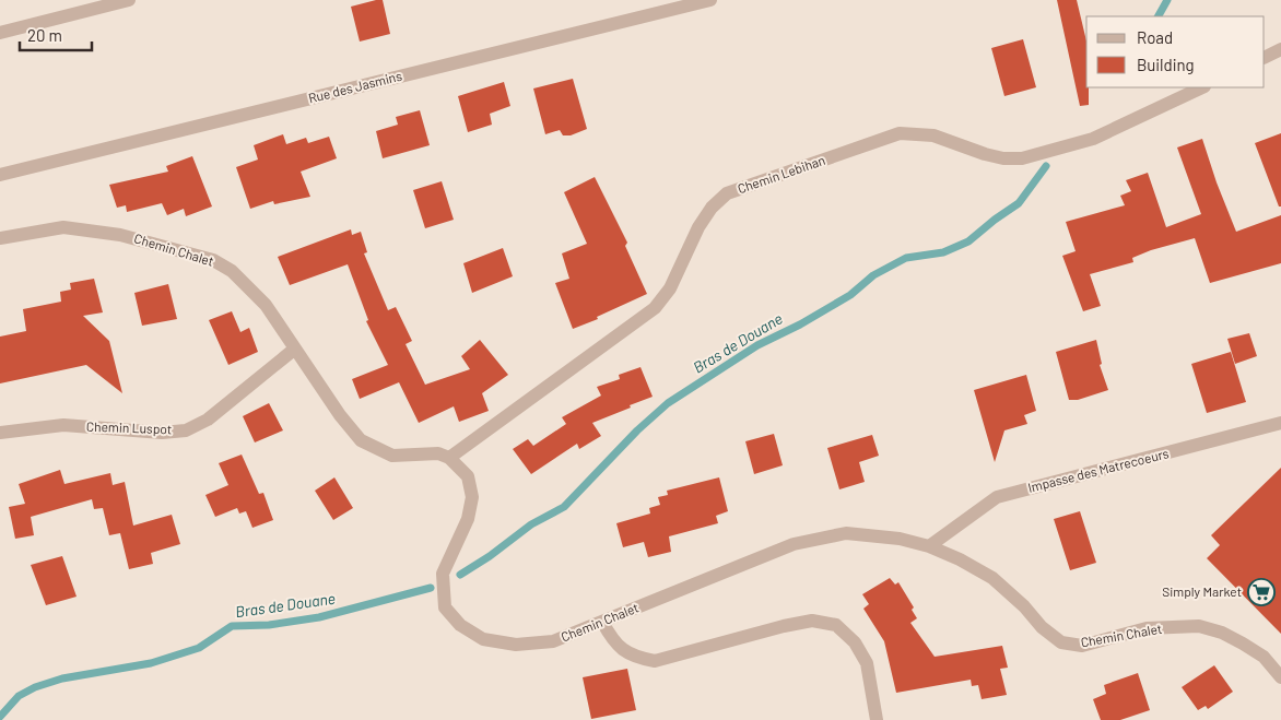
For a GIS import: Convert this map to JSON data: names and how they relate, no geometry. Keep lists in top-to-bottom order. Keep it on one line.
{"streets":{"street":["Rue des Jasmins","Chemin Lebihan","Chemin Chalet","Chemin Luspot","Impasse des Matrecoeurs"]},"crossings":[["Chemin Lebihan","Chemin Chalet"],["Chemin Chalet","Chemin Luspot"],["Chemin Chalet","Impasse des Matrecoeurs"]],"water":["Bras de Douane"],"places":{"supermarket":["Simply Market"]},"legend":["Road","Building"],"scale_bar":"20 m"}
